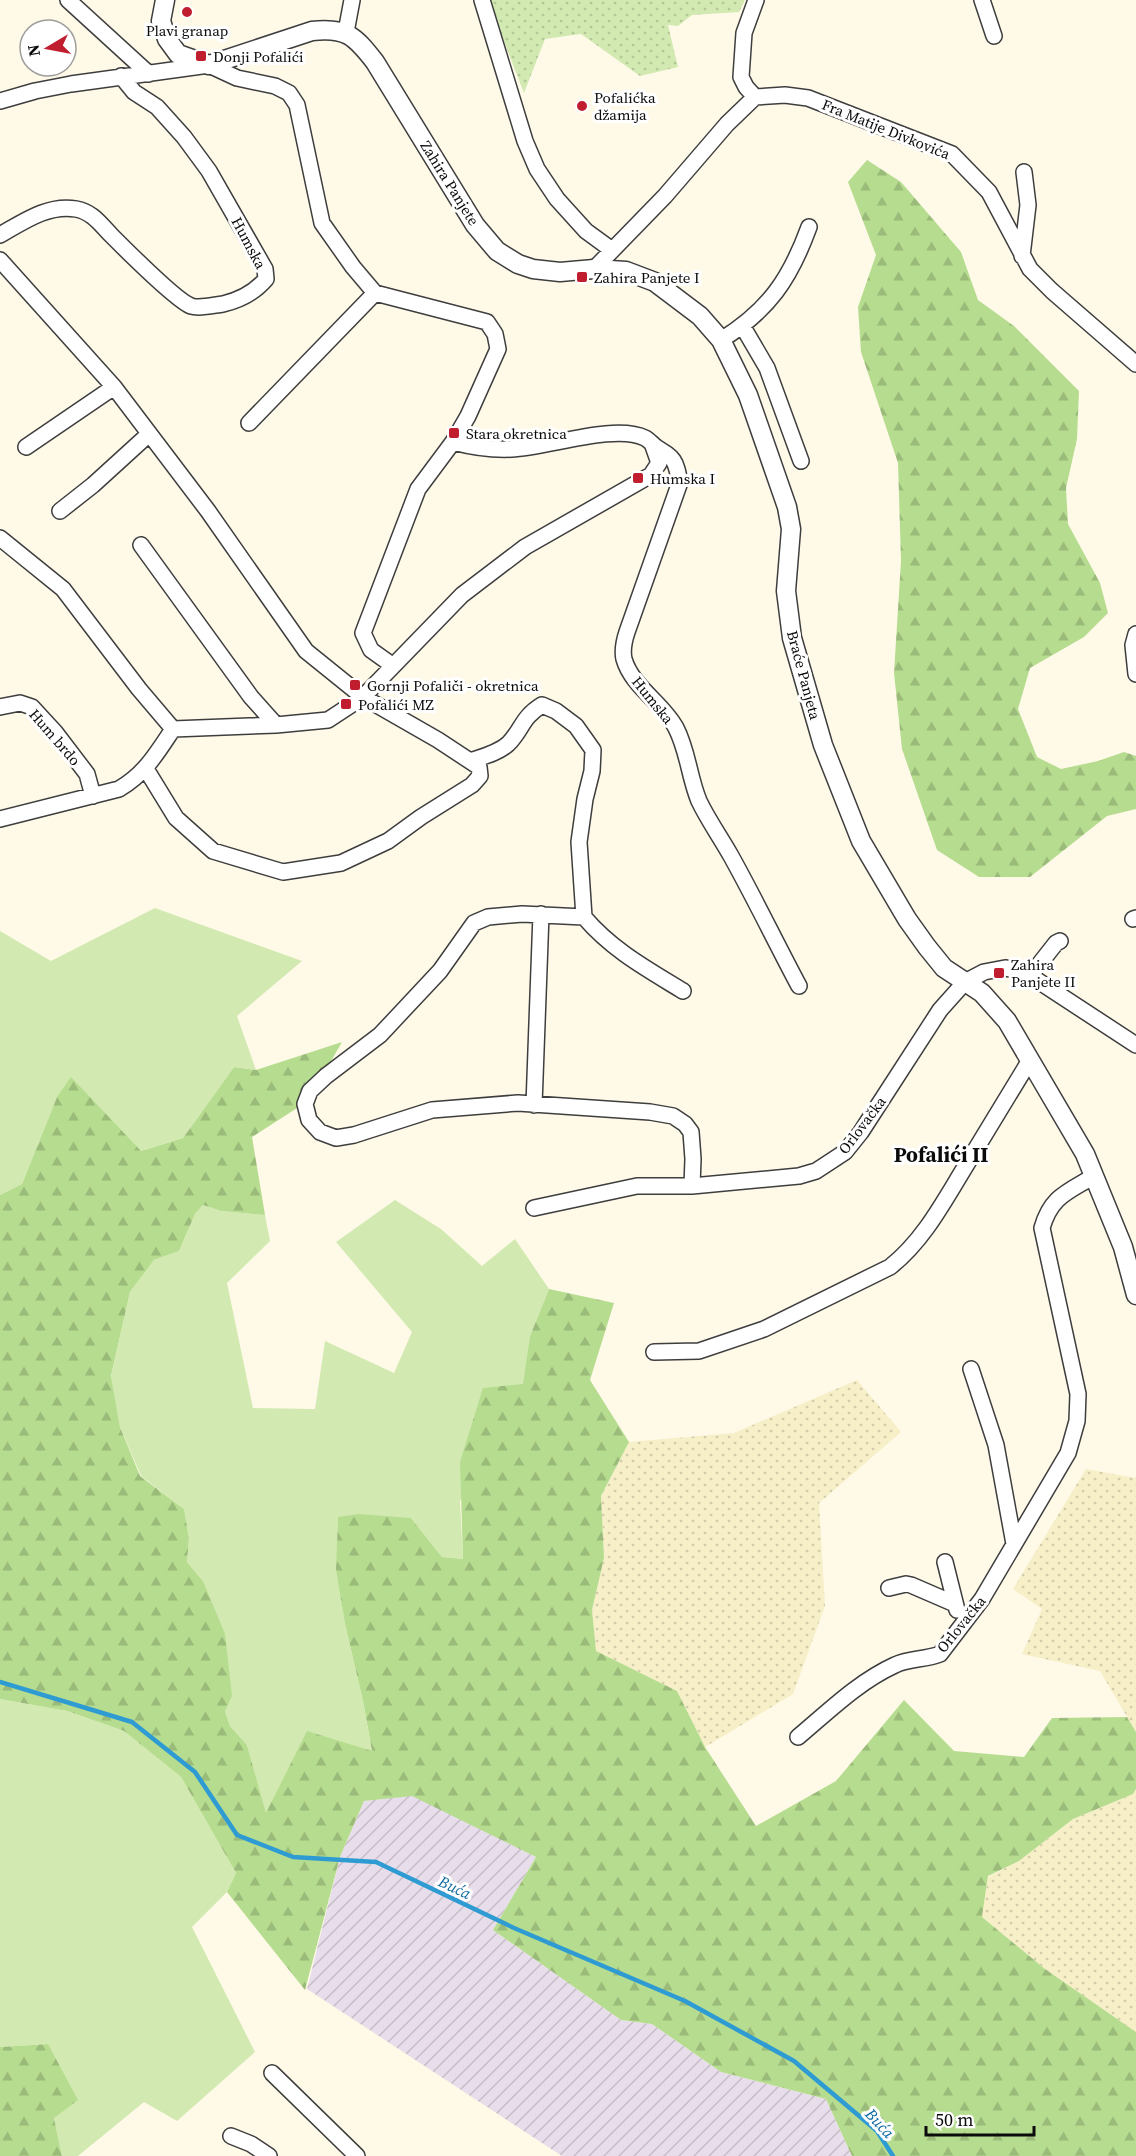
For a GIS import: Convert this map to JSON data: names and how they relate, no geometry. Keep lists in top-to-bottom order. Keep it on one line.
{"streets":{"street":["Fra Matije Divkovića","Zahira Panjete","Humska","Braće Panjeta","Hum brdo","Orlovačka"]},"crossings":[["Zahira Panjete","Braće Panjeta"],["Braće Panjeta","Orlovačka"]],"districts":["Pofalići II"],"water":["Buća"],"places":{"other":["Plavi granap","Pofalićka džamija"],"transit":["Donji Pofalići","Zahira Panjete I","Stara okretnica","Humska I","Gornji Pofaliči - okretnica","Pofalići MZ","Zahira Panjete II"]},"scale_bar":"50 m","north":"left"}
